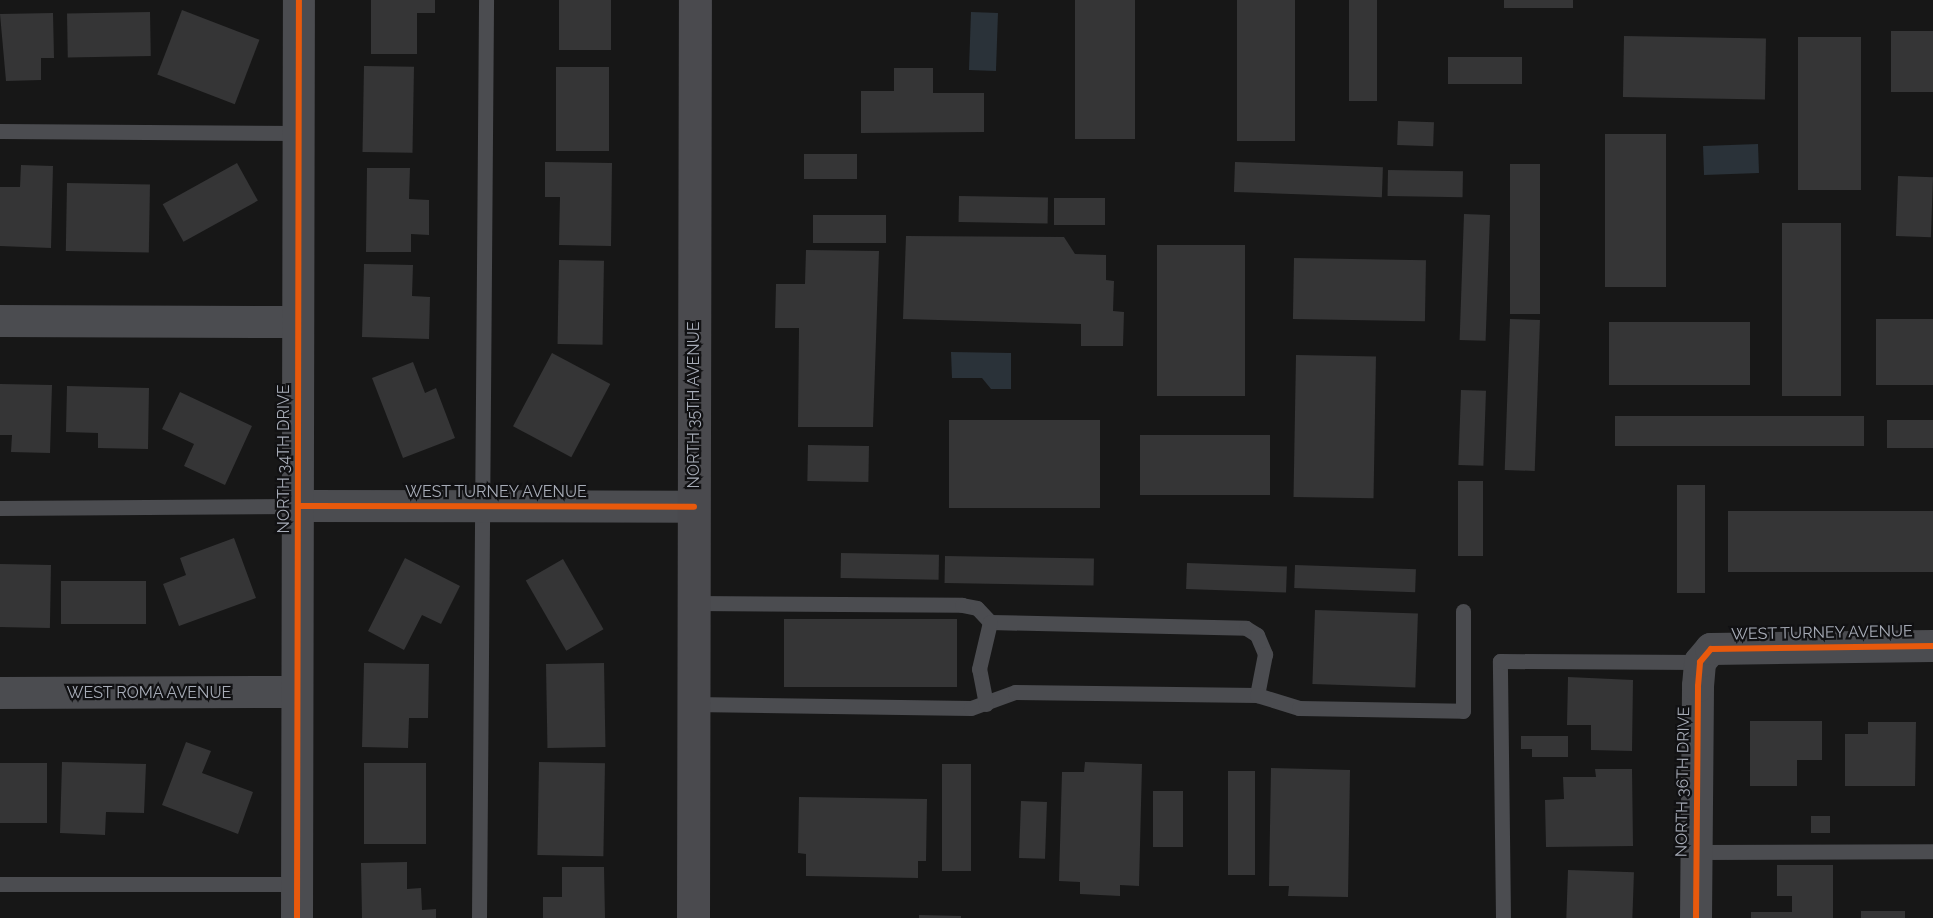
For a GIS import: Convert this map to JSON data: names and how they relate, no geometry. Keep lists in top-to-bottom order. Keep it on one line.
{"streets":{"main road":["NORTH 35TH AVENUE"],"street":["NORTH 34TH DRIVE","WEST TURNEY AVENUE","WEST ROMA AVENUE","NORTH 36TH DRIVE"]},"crossings":[["NORTH 35TH AVENUE","WEST TURNEY AVENUE"],["NORTH 34TH DRIVE","WEST TURNEY AVENUE"],["NORTH 34TH DRIVE","WEST ROMA AVENUE"],["WEST TURNEY AVENUE","NORTH 36TH DRIVE"]]}
